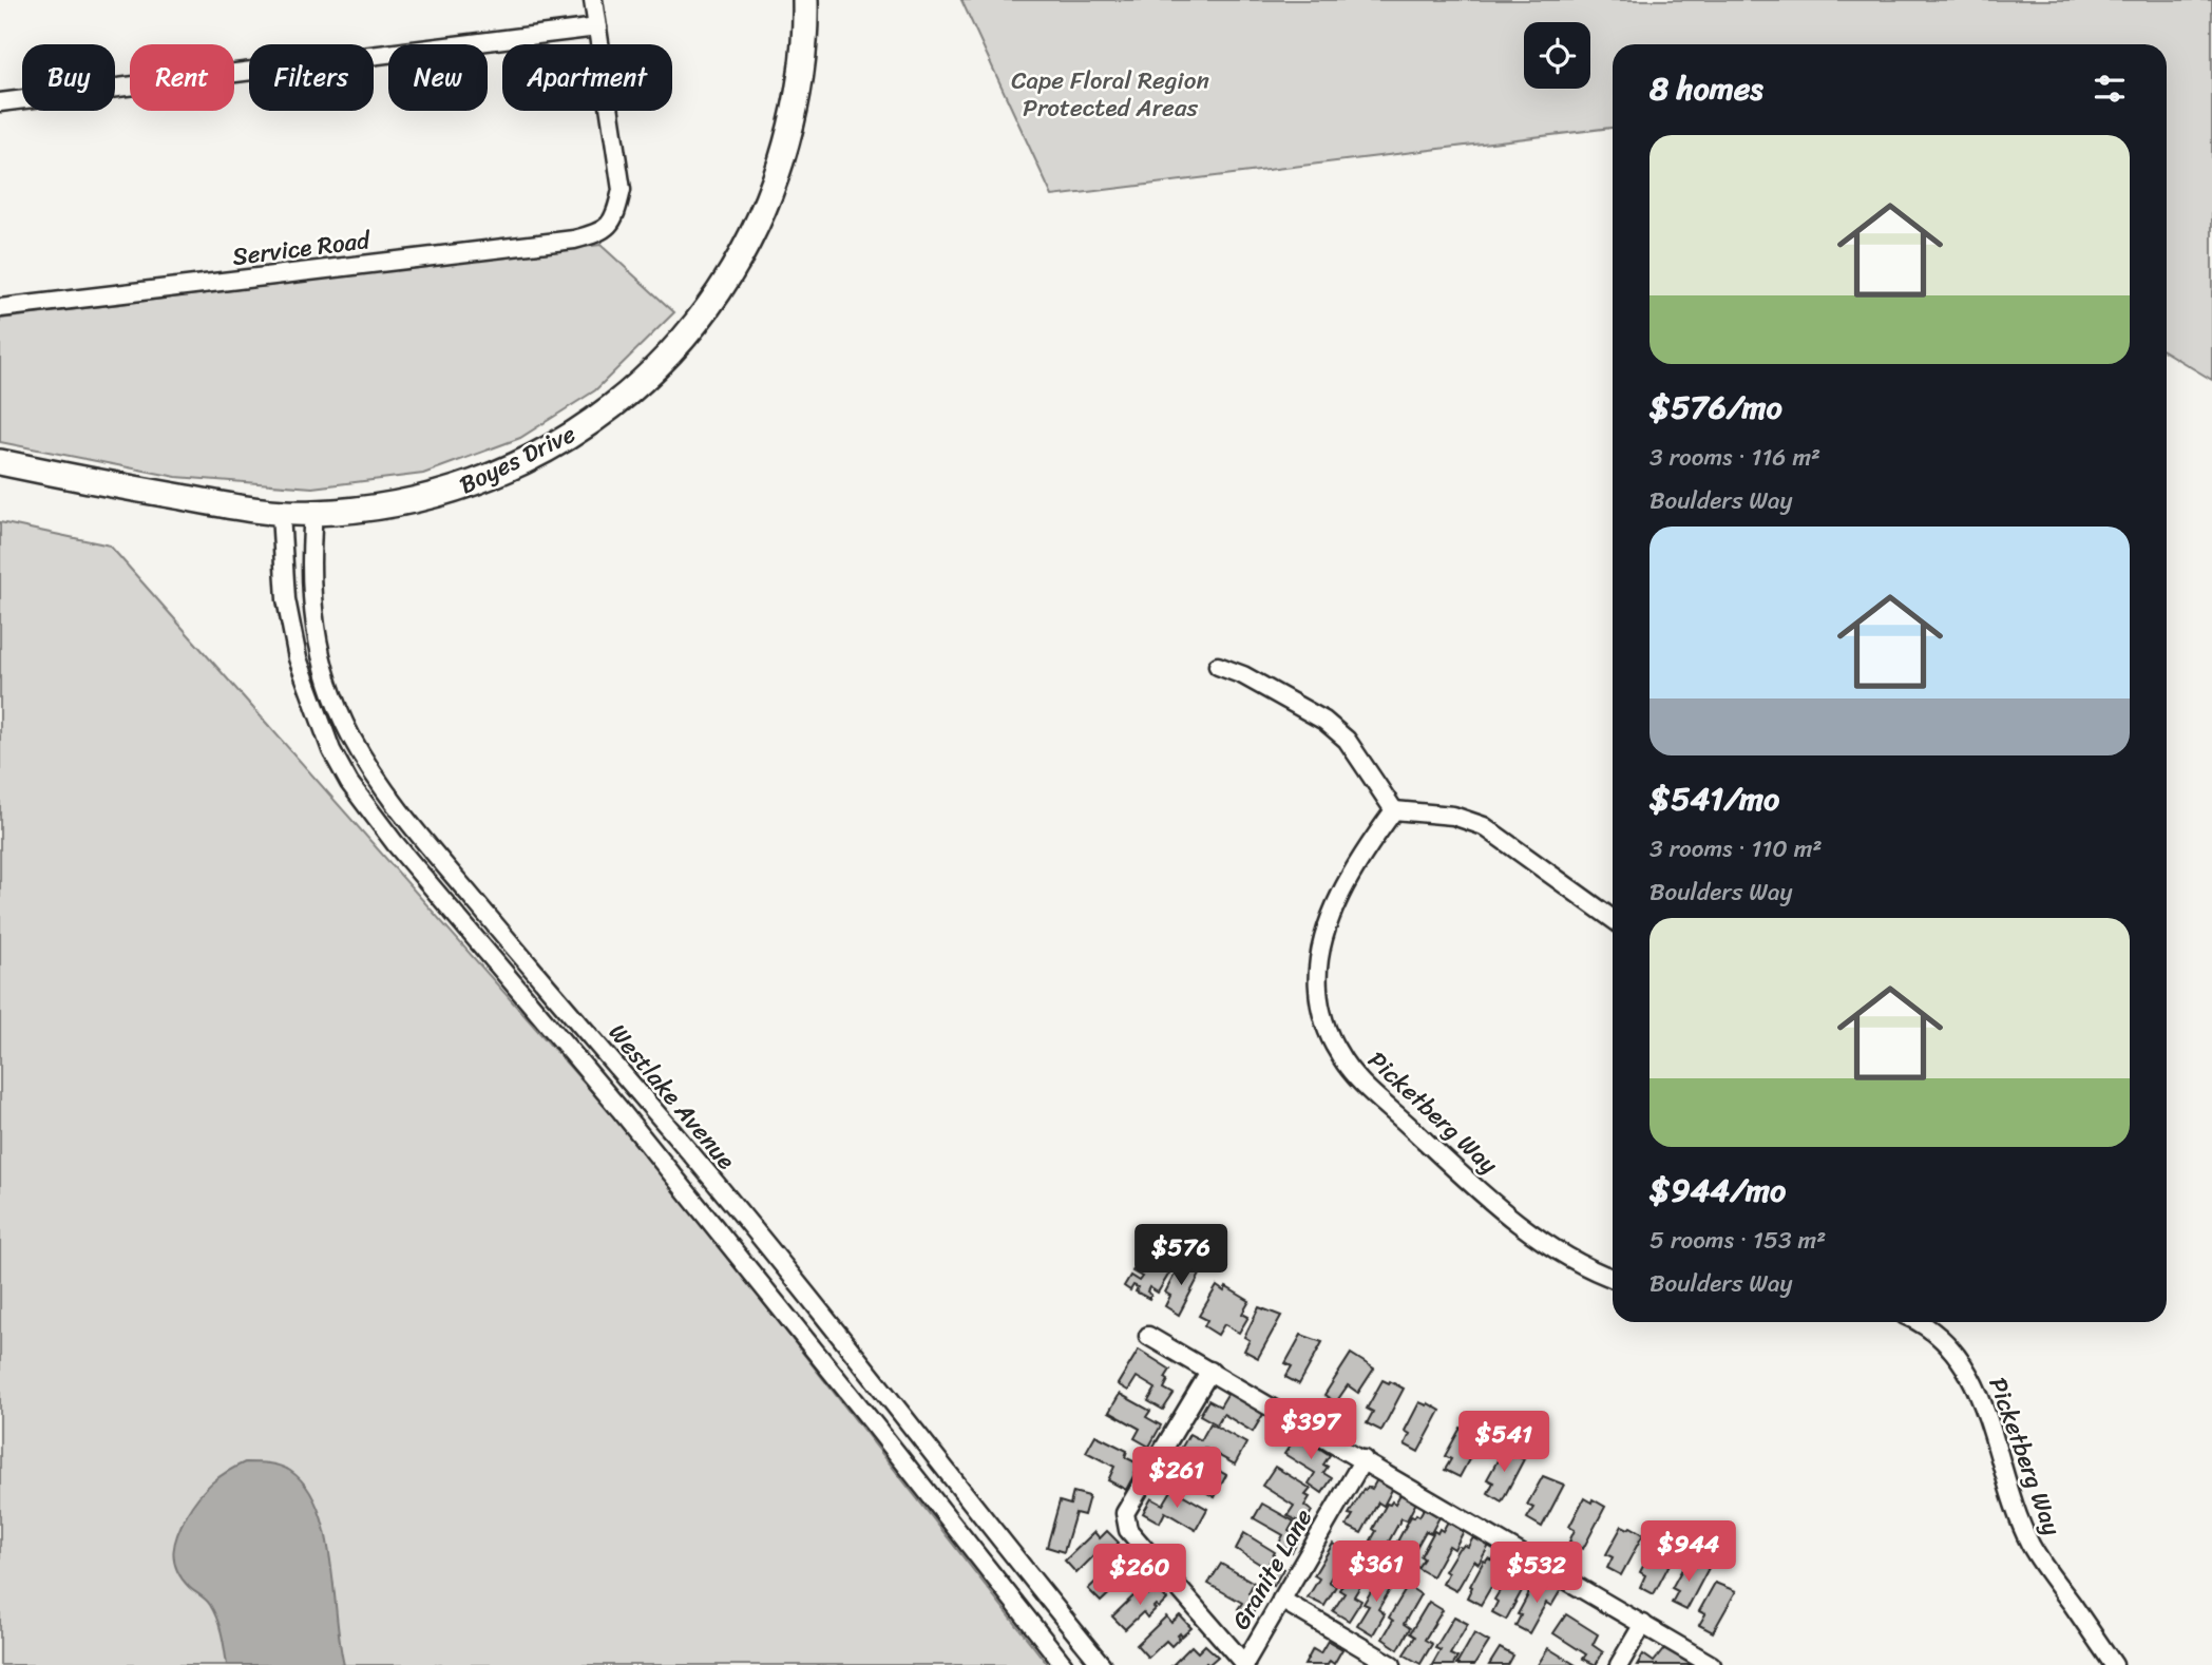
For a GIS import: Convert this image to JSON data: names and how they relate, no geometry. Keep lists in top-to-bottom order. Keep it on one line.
{"streets":{"main road":["Boyes Drive"],"street":["Service Road","Westlake Avenue","Picketberg Way","Granite Lane"]},"crossings":[["Boyes Drive","Westlake Avenue"]],"parks":["Cape Floral Region Protected Areas"],"page":{"chip":["Buy","Rent","Filters","New","Apartment"],"heading":"8 homes","list":[{"name":"$576/mo","note":"3 rooms · 116 m² · Boulders Way"},{"name":"$541/mo","note":"3 rooms · 110 m² · Boulders Way"},{"name":"$944/mo","note":"5 rooms · 153 m² · Boulders Way"}],"price":["$576","$397","$541","$261","$944","$361","$532","$260"]}}
